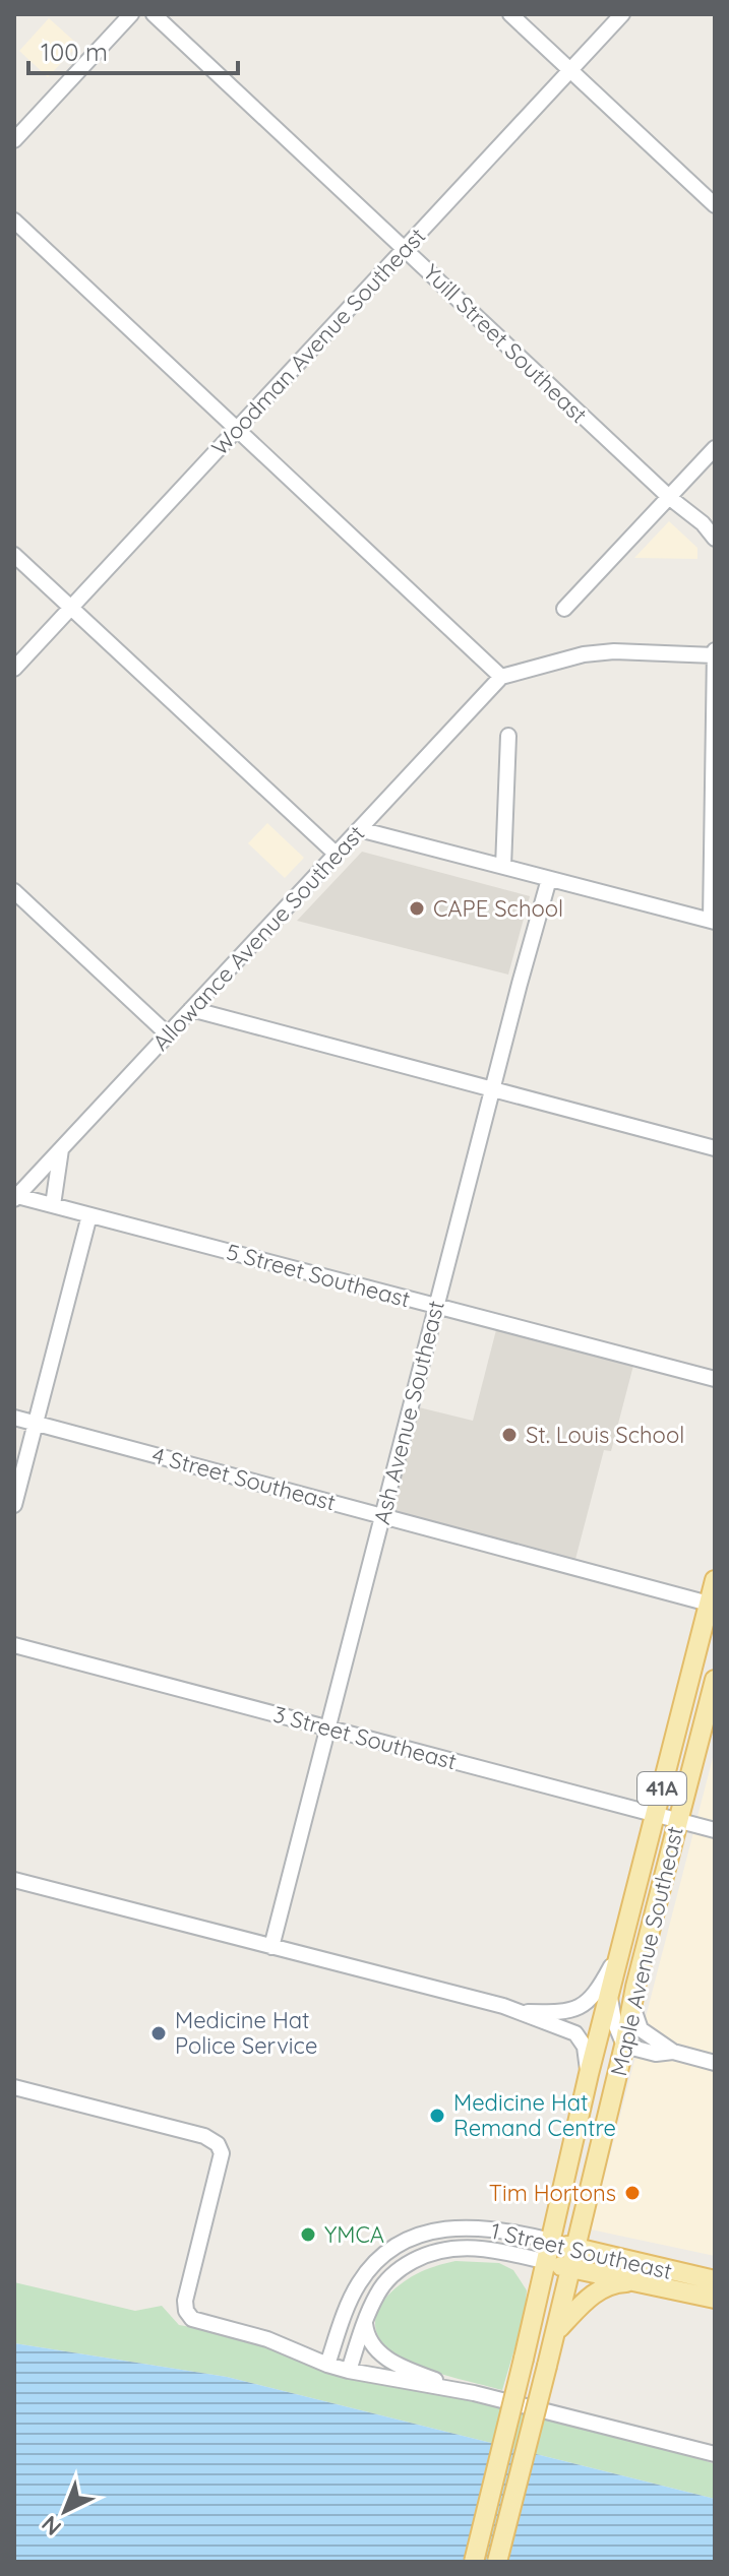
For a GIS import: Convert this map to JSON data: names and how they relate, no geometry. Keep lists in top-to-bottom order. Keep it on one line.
{"streets":{"main road":["41A","Maple Avenue Southeast","1 Street Southeast"],"street":["Woodman Avenue Southeast","Yuill Street Southeast","Allowance Avenue Southeast","5 Street Southeast","Ash Avenue Southeast","4 Street Southeast","3 Street Southeast"]},"crossings":[["Woodman Avenue Southeast","Yuill Street Southeast"],["Allowance Avenue Southeast","5 Street Southeast"],["5 Street Southeast","Ash Avenue Southeast"],["Ash Avenue Southeast","4 Street Southeast"],["Ash Avenue Southeast","3 Street Southeast"],["4 Street Southeast","Maple Avenue Southeast"],["3 Street Southeast","Maple Avenue Southeast"],["Maple Avenue Southeast","1 Street Southeast"]],"places":["CAPE School","St. Louis School","Medicine Hat Police Service","Medicine Hat Remand Centre","Tim Hortons","YMCA"],"scale_bar":"100 m","north":"bottom left"}
